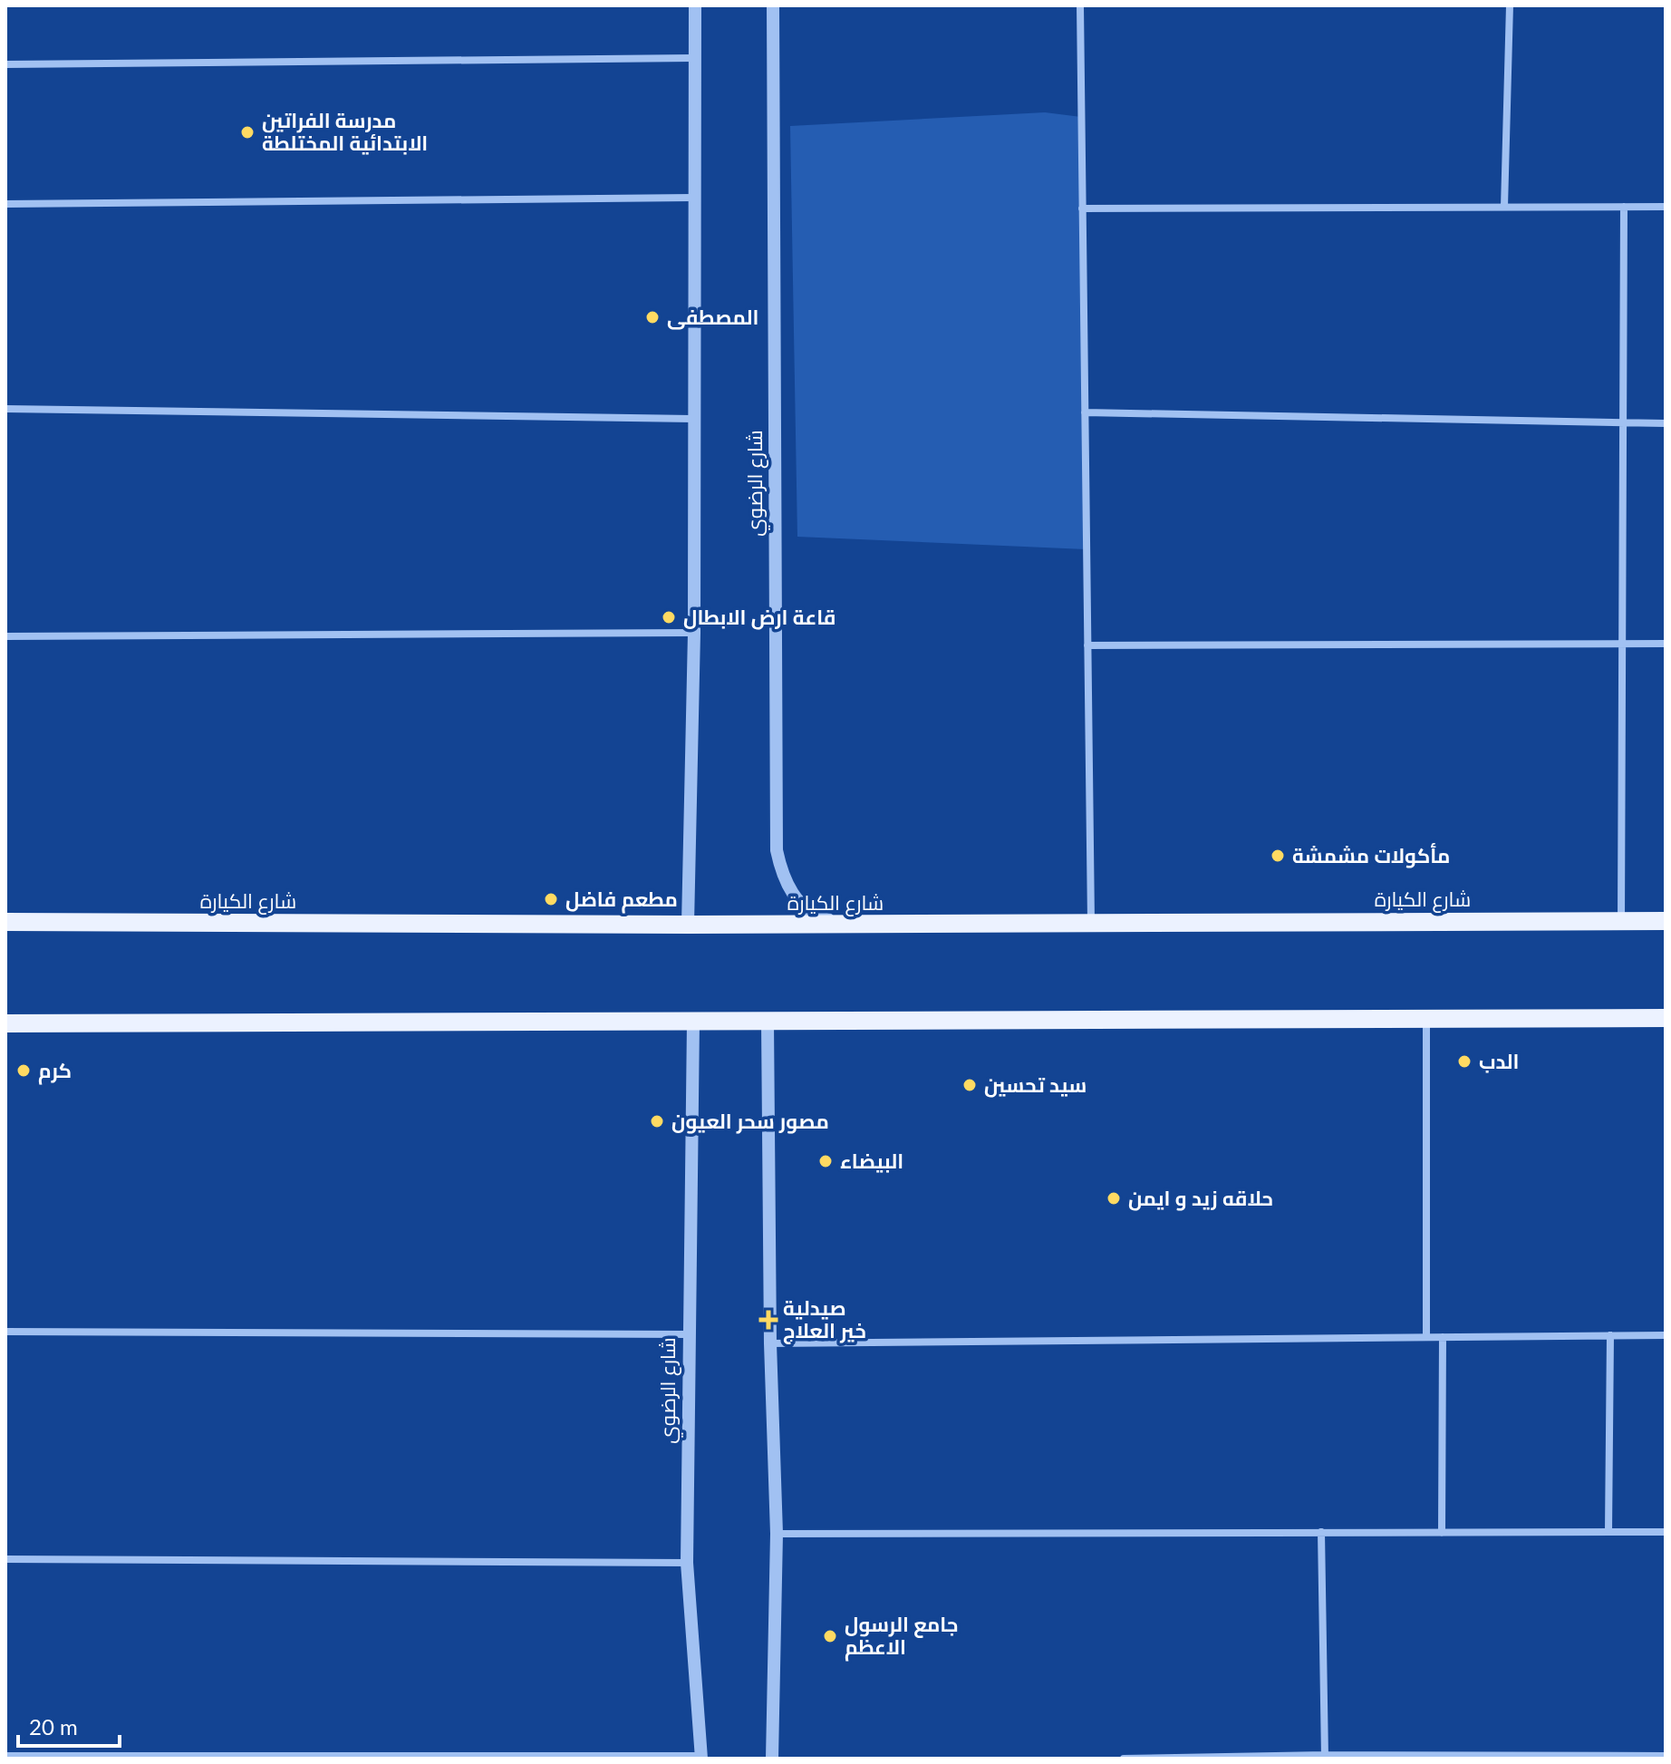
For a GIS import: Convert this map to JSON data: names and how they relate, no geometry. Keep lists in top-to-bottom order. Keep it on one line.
{"streets":{"main road":["شارع الكيارة"],"street":["شارع الرضوي"]},"crossings":[["شارع الرضوي","شارع الكيارة"]],"places":{"other":["مدرسة الفراتين الابتدائية المختلطة","المصطفى","قاعة ارض الابطال","مأكولات مشمشة","مطعم فاضل","الدب","كرم","سيد تحسين","مصور سحر العيون","البيضاء","حلاقه زيد و ايمن","جامع الرسول الاعظم"],"health":["صيدلية خير العلاج"]},"scale_bar":"20 m"}
